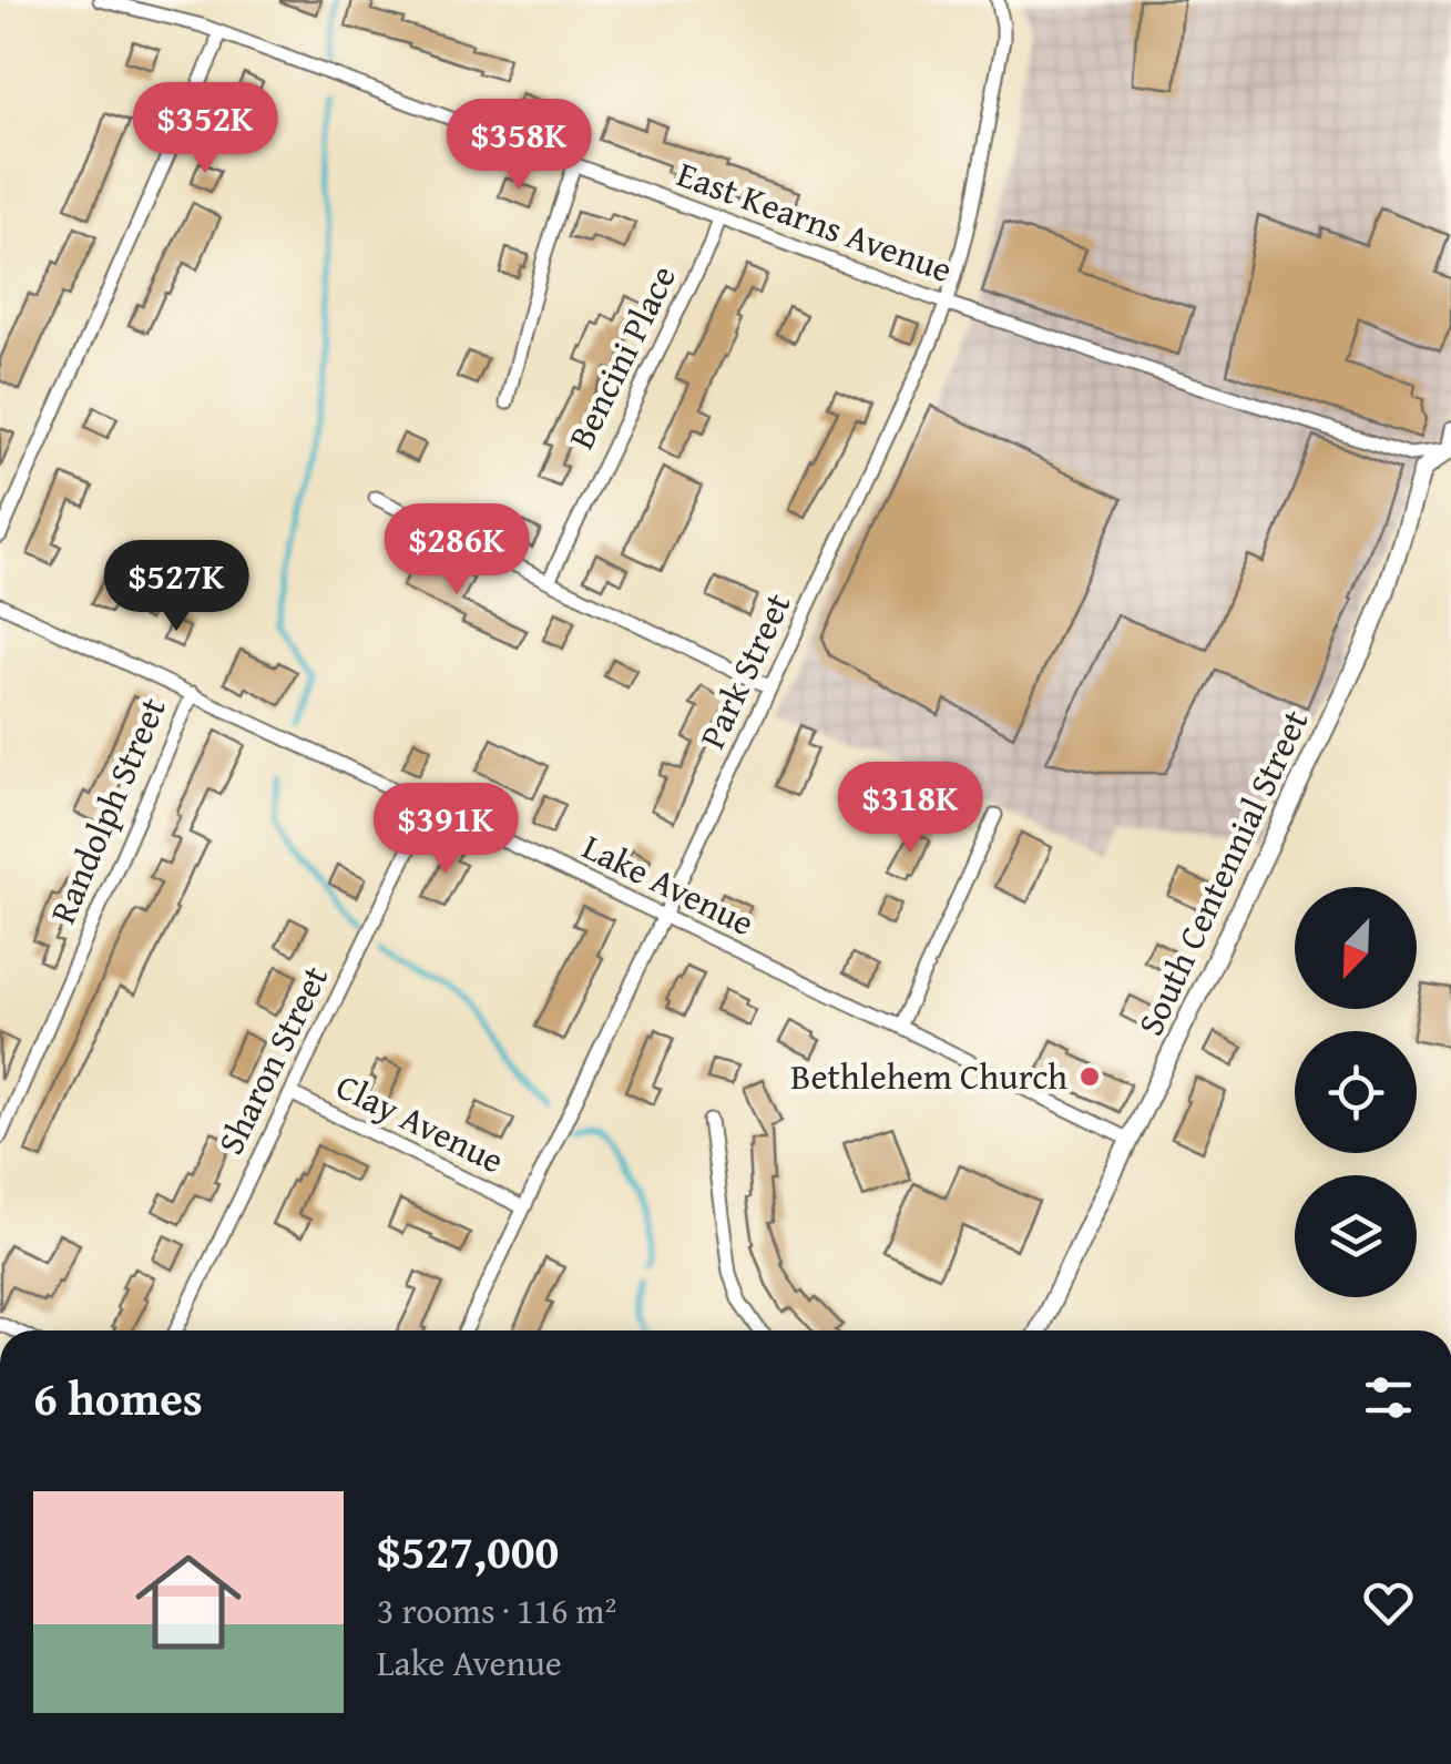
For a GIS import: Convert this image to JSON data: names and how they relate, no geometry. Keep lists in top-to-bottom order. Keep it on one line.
{"streets":{"street":["East Kearns Avenue","Bencini Place","Park Street","Randolph Street","South Centennial Street","Lake Avenue","Sharon Street","Clay Avenue"]},"crossings":[["East Kearns Avenue","Bencini Place"],["East Kearns Avenue","Park Street"],["East Kearns Avenue","South Centennial Street"],["Park Street","Lake Avenue"],["Park Street","Clay Avenue"],["Randolph Street","Lake Avenue"],["South Centennial Street","Lake Avenue"],["Lake Avenue","Sharon Street"],["Sharon Street","Clay Avenue"]],"places":["Bethlehem Church"],"north":"bottom left","page":{"price":["$352K","$358K","$286K","$527K","$318K","$391K"],"heading":"6 homes","list":[{"name":"$527,000","note":"3 rooms · 116 m² · Lake Avenue"}]}}
